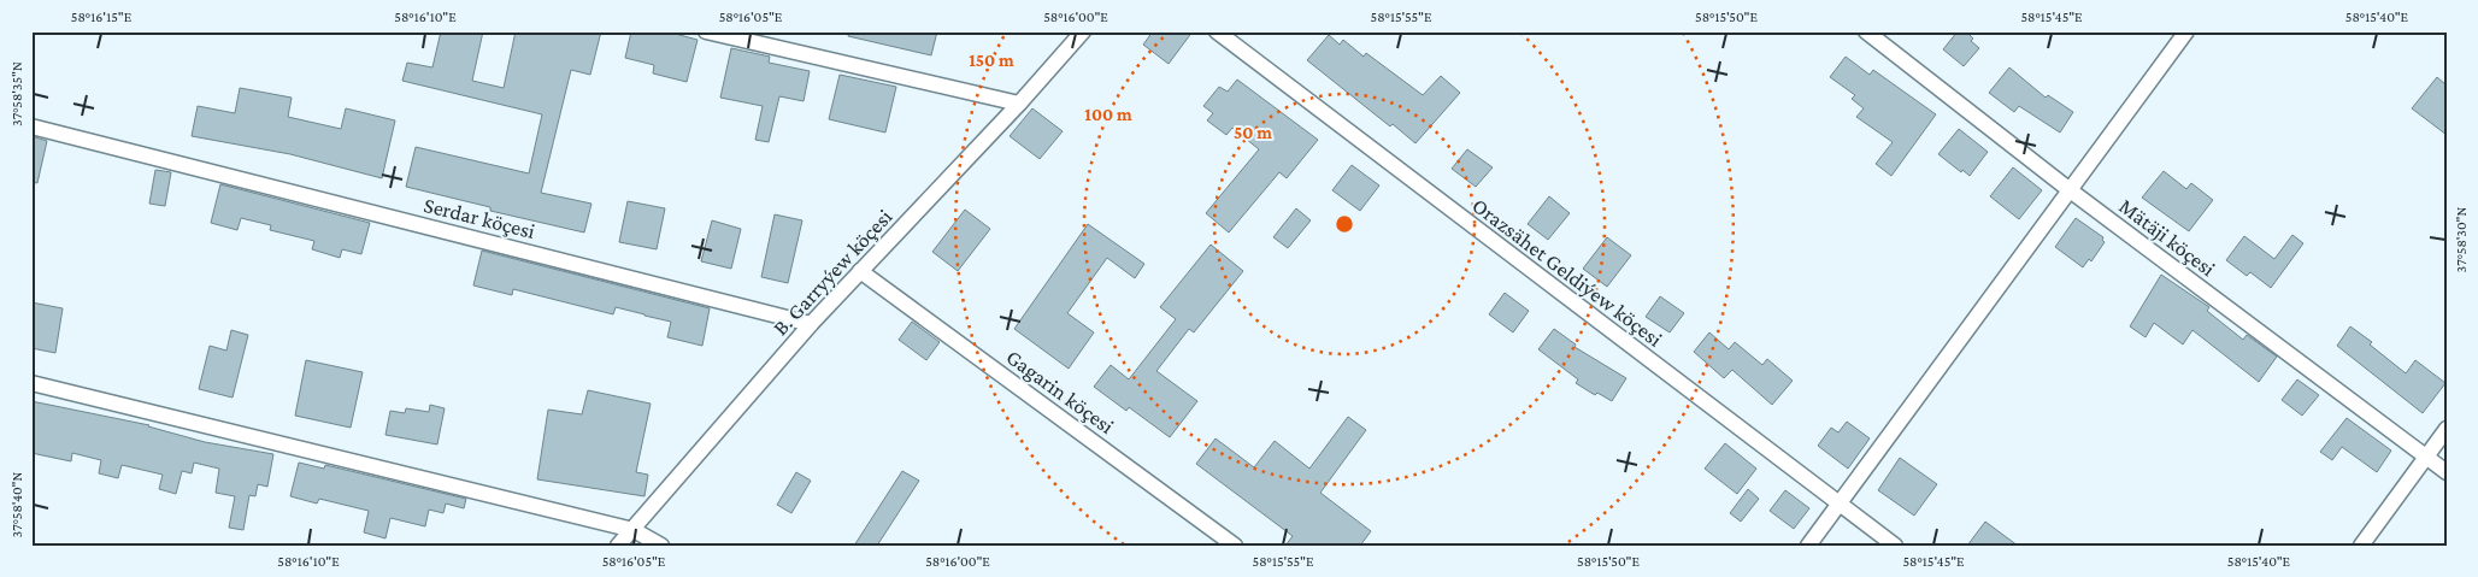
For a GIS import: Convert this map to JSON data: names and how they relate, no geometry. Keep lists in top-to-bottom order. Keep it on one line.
{"streets":{"street":["Serdar köçesi","Mätäji köçesi","B. Garryýew köçesi","Orazsähet Geldiýew köçesi","Gagarin köçesi"]},"crossings":[["Serdar köçesi","B. Garryýew köçesi"],["B. Garryýew köçesi","Gagarin köçesi"]],"coordinates":["58°16'15\"E","58°16'10\"E","58°16'05\"E","58°16'00\"E","58°15'55\"E","58°15'50\"E","58°15'45\"E","58°15'40\"E","37°58'35\"N","37°58'30\"N","37°58'40\"N"],"rings":["150 m","100 m","50 m"]}
